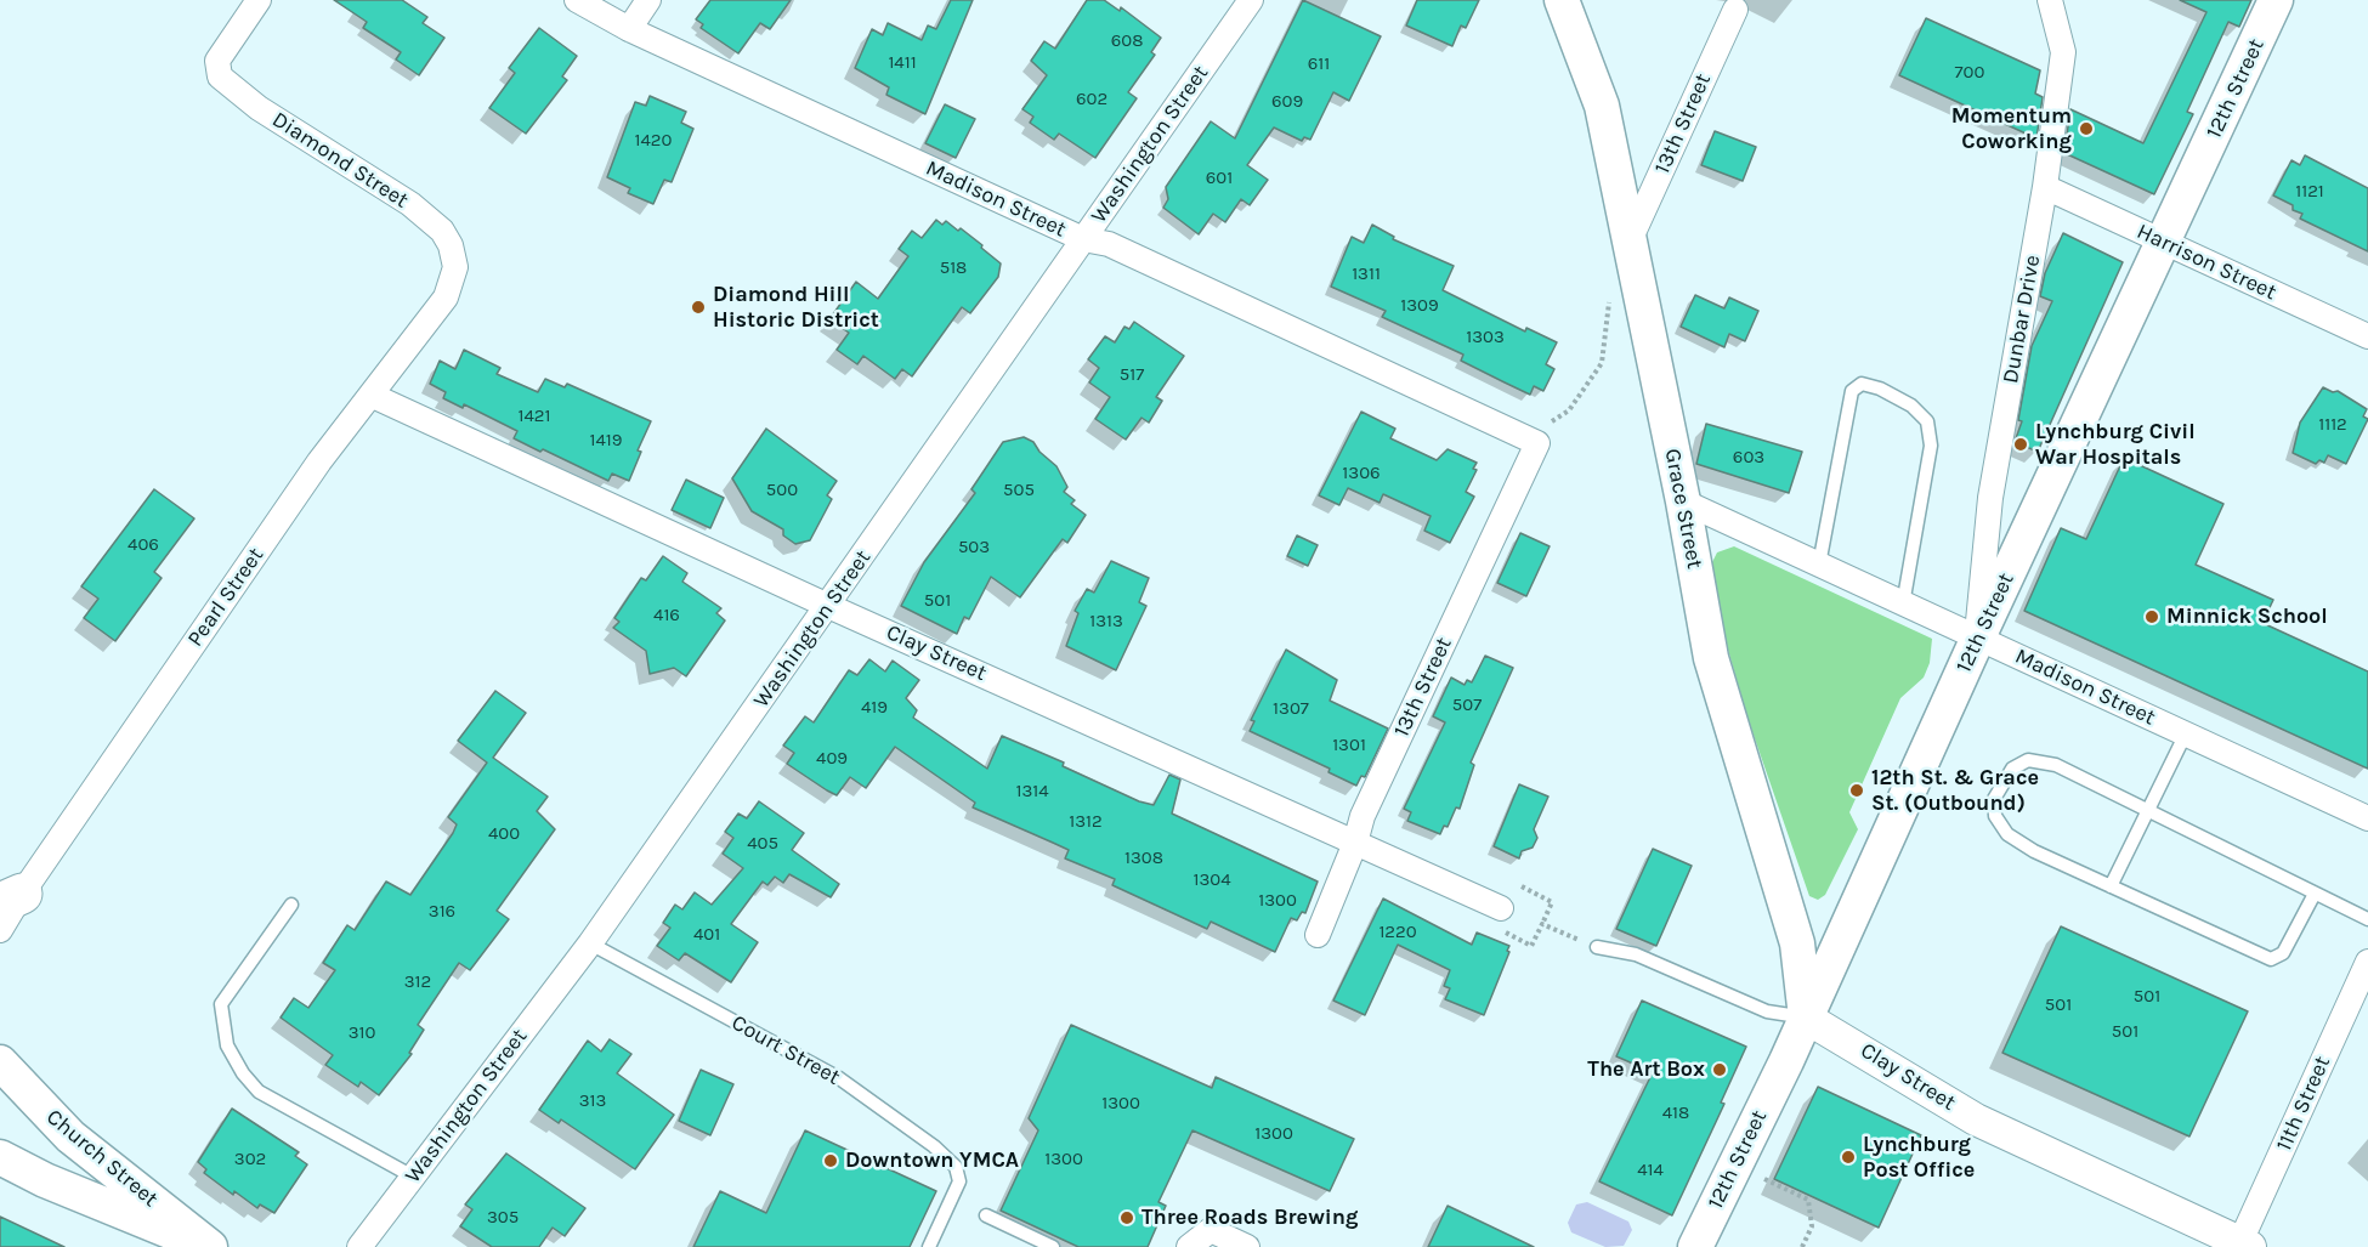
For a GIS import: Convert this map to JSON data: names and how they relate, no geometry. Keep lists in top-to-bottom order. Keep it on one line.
{"streets":{"main road":["12th Street","Grace Street","Church Street"],"street":["13th Street","Washington Street","Diamond Street","Madison Street","Harrison Street","Dunbar Drive","Pearl Street","Clay Street","11th Street"],"lane":["Court Street"]},"crossings":[["12th Street","Madison Street"],["12th Street","Harrison Street"],["12th Street","Dunbar Drive"],["12th Street","Grace Street"],["12th Street","Clay Street"],["13th Street","Madison Street"],["13th Street","Grace Street"],["13th Street","Clay Street"],["Washington Street","Madison Street"],["Washington Street","Clay Street"],["Washington Street","Court Street"],["Diamond Street","Pearl Street"],["Madison Street","Dunbar Drive"],["Madison Street","Grace Street"],["Harrison Street","Dunbar Drive"],["Grace Street","Clay Street"],["Pearl Street","Clay Street"],["Clay Street","11th Street"]],"places":["Momentum Coworking","Diamond Hill Historic District","Lynchburg Civil War Hospitals","Minnick School","12th St. & Grace St. (Outbound)","The Art Box","Lynchburg Post Office","Downtown YMCA","Three Roads Brewing"],"house_numbers":["608","1411","611","700","602","609","1420","601","1121","518","1311","1309","1303","517","1421","1112","1419","603","1306","500","505","406","503","501","416","1313","507","419","1307","1301","409","1314","1312","400","405","1308","1304","1300","316","1220","401","312","501","501","501","310","313","1300","418","1300","302","1300","414","305"]}
